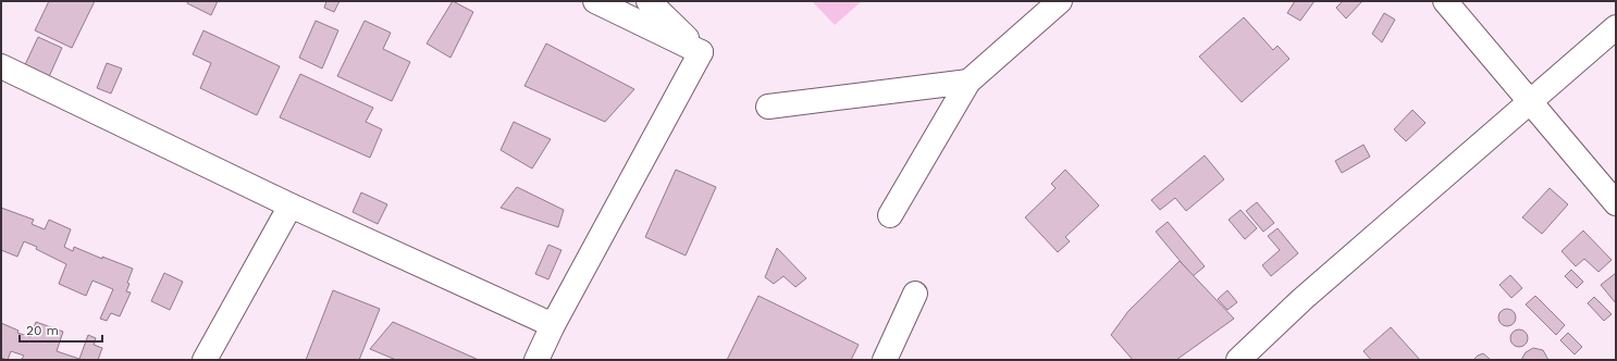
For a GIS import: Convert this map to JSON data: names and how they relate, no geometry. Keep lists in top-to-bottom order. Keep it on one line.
{"scale_bar":"20 m"}
